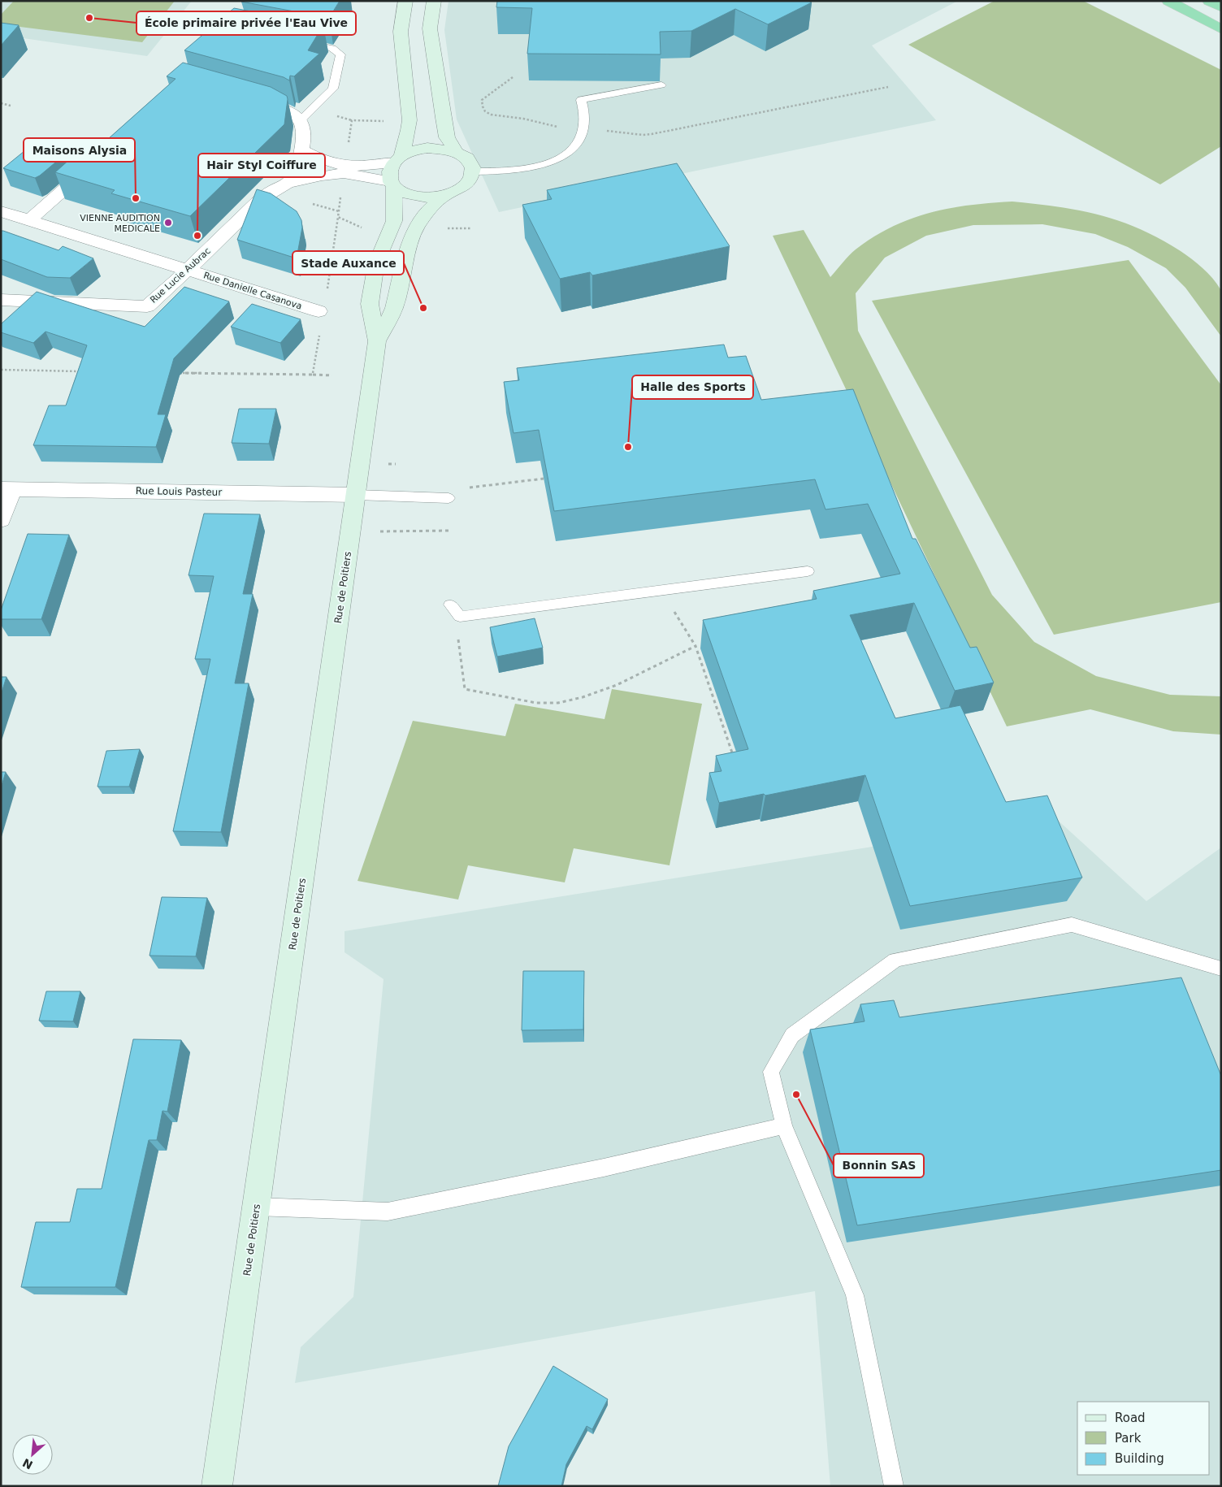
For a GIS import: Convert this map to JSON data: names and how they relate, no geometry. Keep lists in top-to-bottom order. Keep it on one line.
{"streets":{"main road":["Rue de Poitiers"],"street":["Rue Lucie Aubrac","Rue Danielle Casanova","Rue Louis Pasteur"]},"crossings":[["Rue Lucie Aubrac","Rue Danielle Casanova"],["Rue Lucie Aubrac","Rue de Poitiers"],["Rue Louis Pasteur","Rue de Poitiers"]],"places":["École primaire privée l'Eau Vive","Maisons Alysia","VIENNE AUDITION MEDICALE","Hair Styl Coiffure","Stade Auxance","Halle des Sports","Bonnin SAS"],"legend":["Road","Park","Building"],"north":"bottom left"}
